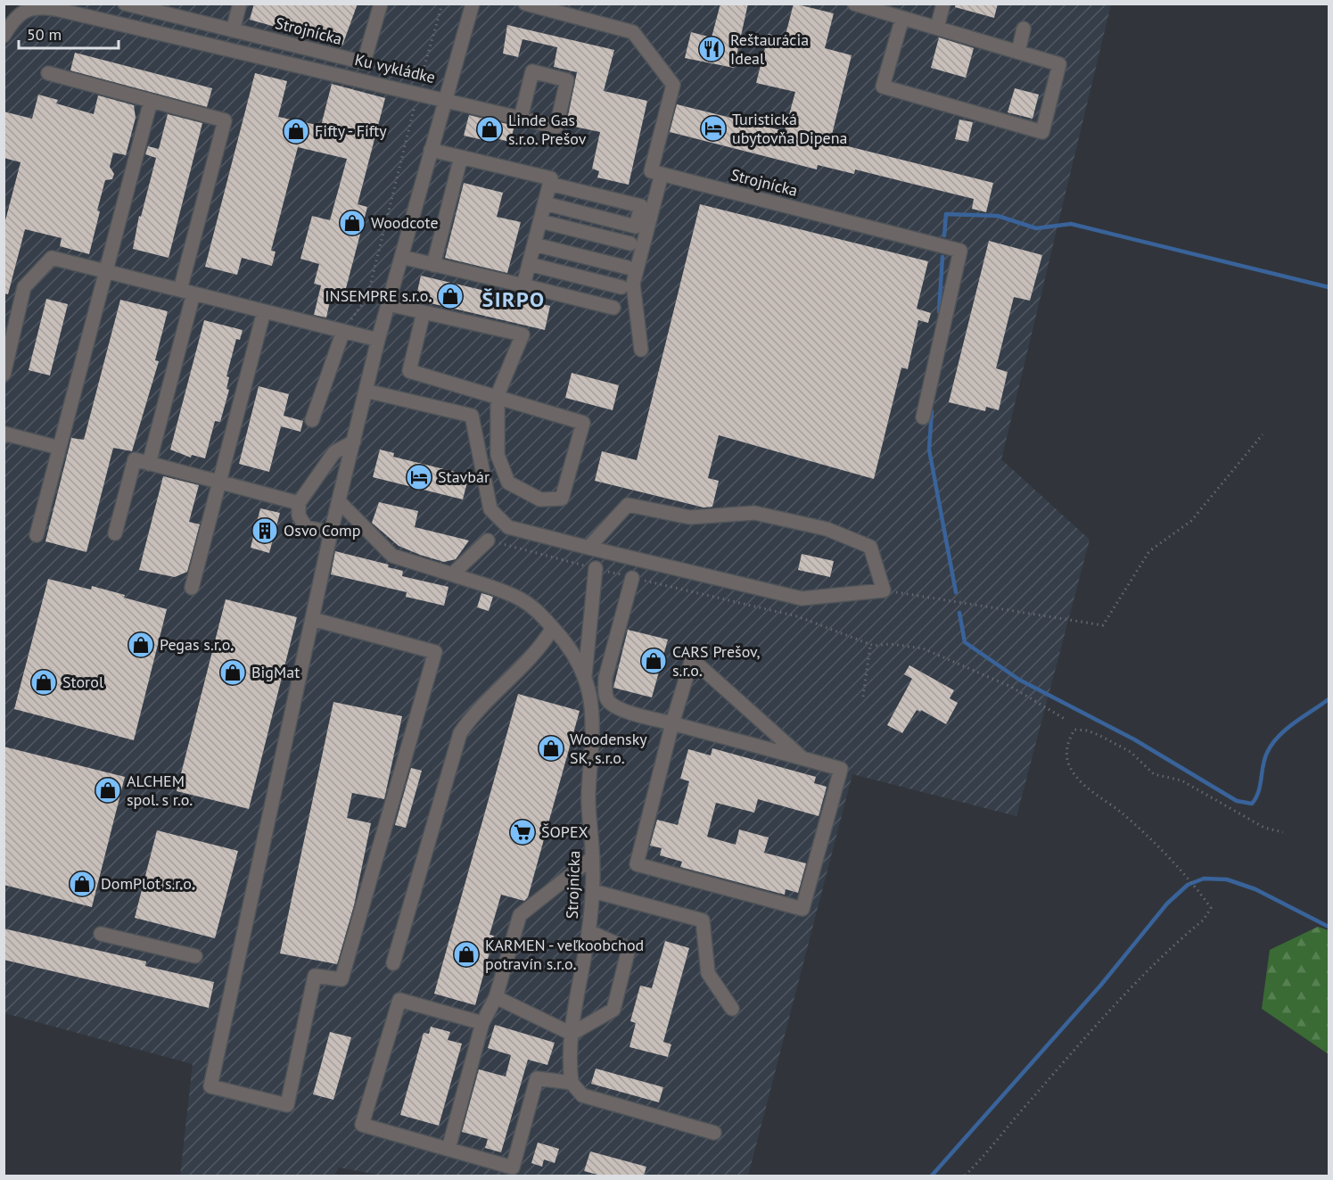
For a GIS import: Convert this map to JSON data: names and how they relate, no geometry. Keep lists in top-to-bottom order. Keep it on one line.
{"streets":{"street":["Strojnícka","Ku vykládke"]},"districts":["ŠIRPO"],"places":{"restaurant":["Reštaurácia Ideal"],"hotel":["Turistická ubytovňa Dipena","Stavbár"],"shop":["Linde Gas s.r.o. Prešov","Fifty - Fifty","Woodcote","INSEMPRE s.r.o.","Pegas s.r.o.","CARS Prešov, s.r.o.","BigMat","Storol","Woodensky SK, s.r.o.","ALCHEM spol. s r.o.","DomPlot s.r.o.","KARMEN - veľkoobchod potravín s.r.o."],"building":["Osvo Comp"],"supermarket":["ŠOPEX"]},"scale_bar":"50 m"}
